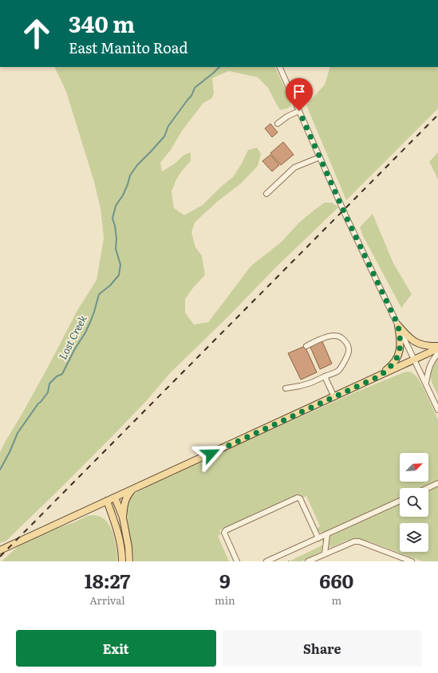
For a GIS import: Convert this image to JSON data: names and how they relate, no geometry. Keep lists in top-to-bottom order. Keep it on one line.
{"water":["Lost Creek"],"north":"top right","page":{"turn":["340 m","East Manito Road"],"eta":["18:27","Arrival","9","min","660","m"],"buttons":["Exit","Share"]}}
